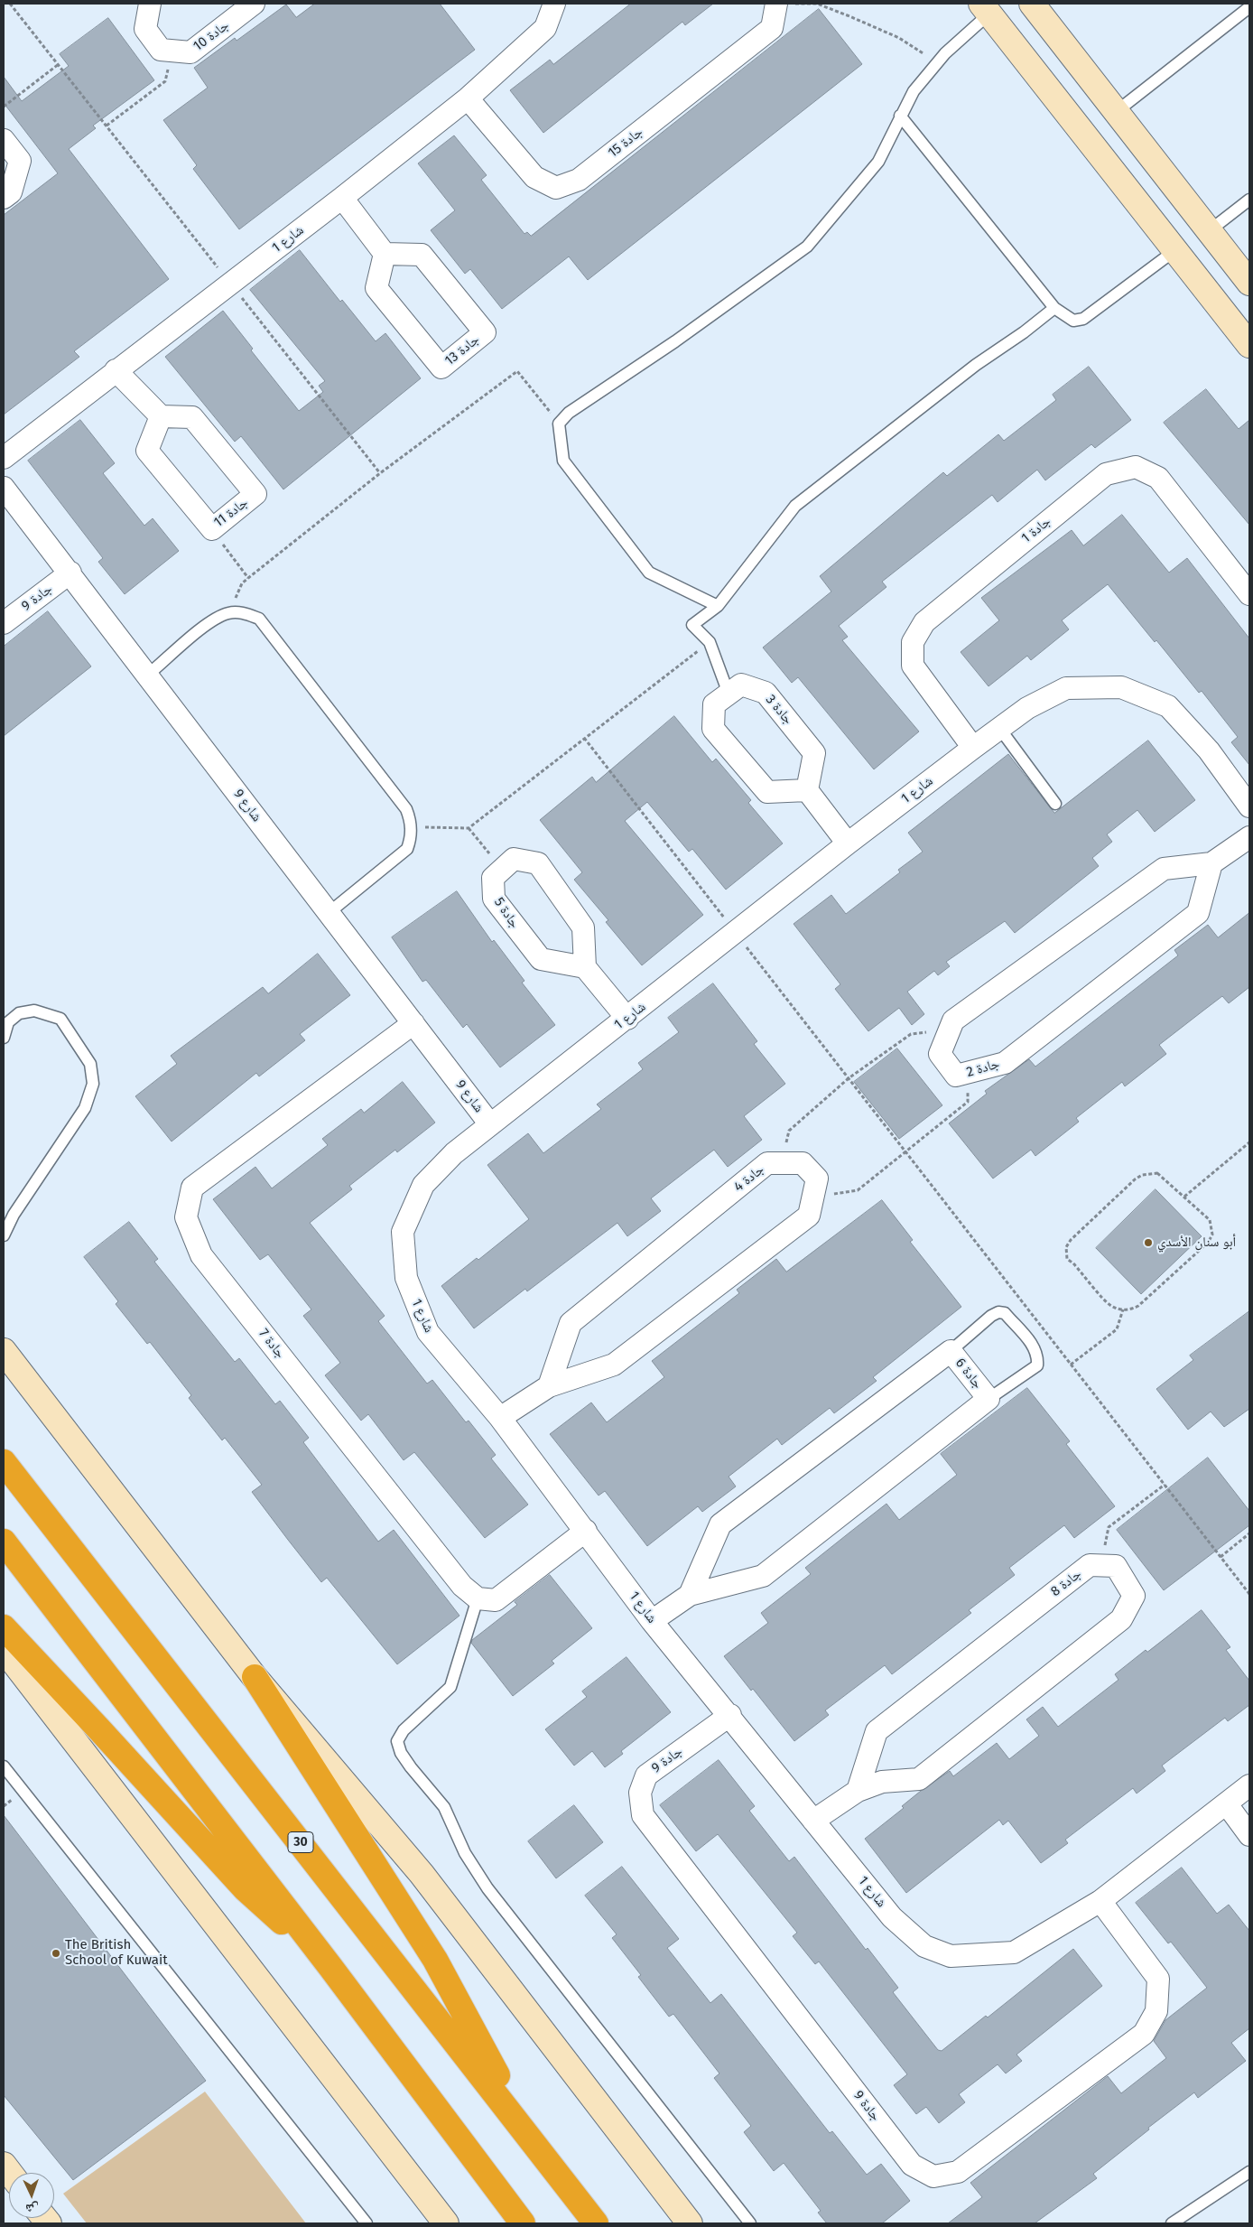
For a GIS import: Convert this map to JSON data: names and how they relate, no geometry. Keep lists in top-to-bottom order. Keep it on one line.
{"streets":{"highway":["30"],"street":["جادة 10","جادة 15","شارع 1","جادة 13","جادة 11","جادة 1","جادة 9","جادة 3","شارع 9","جادة 5","جادة 2","جادة 4","جادة 7","جادة 6","جادة 8"]},"crossings":[["جادة 15","شارع 1"],["شارع 1","جادة 1"],["شارع 1","جادة 9"],["شارع 1","شارع 9"],["شارع 1","جادة 4"],["شارع 1","جادة 6"],["جادة 9","شارع 9"],["شارع 9","جادة 7"]],"places":["أبو سنان الأسدي","The British School of Kuwait"],"north":"bottom"}
